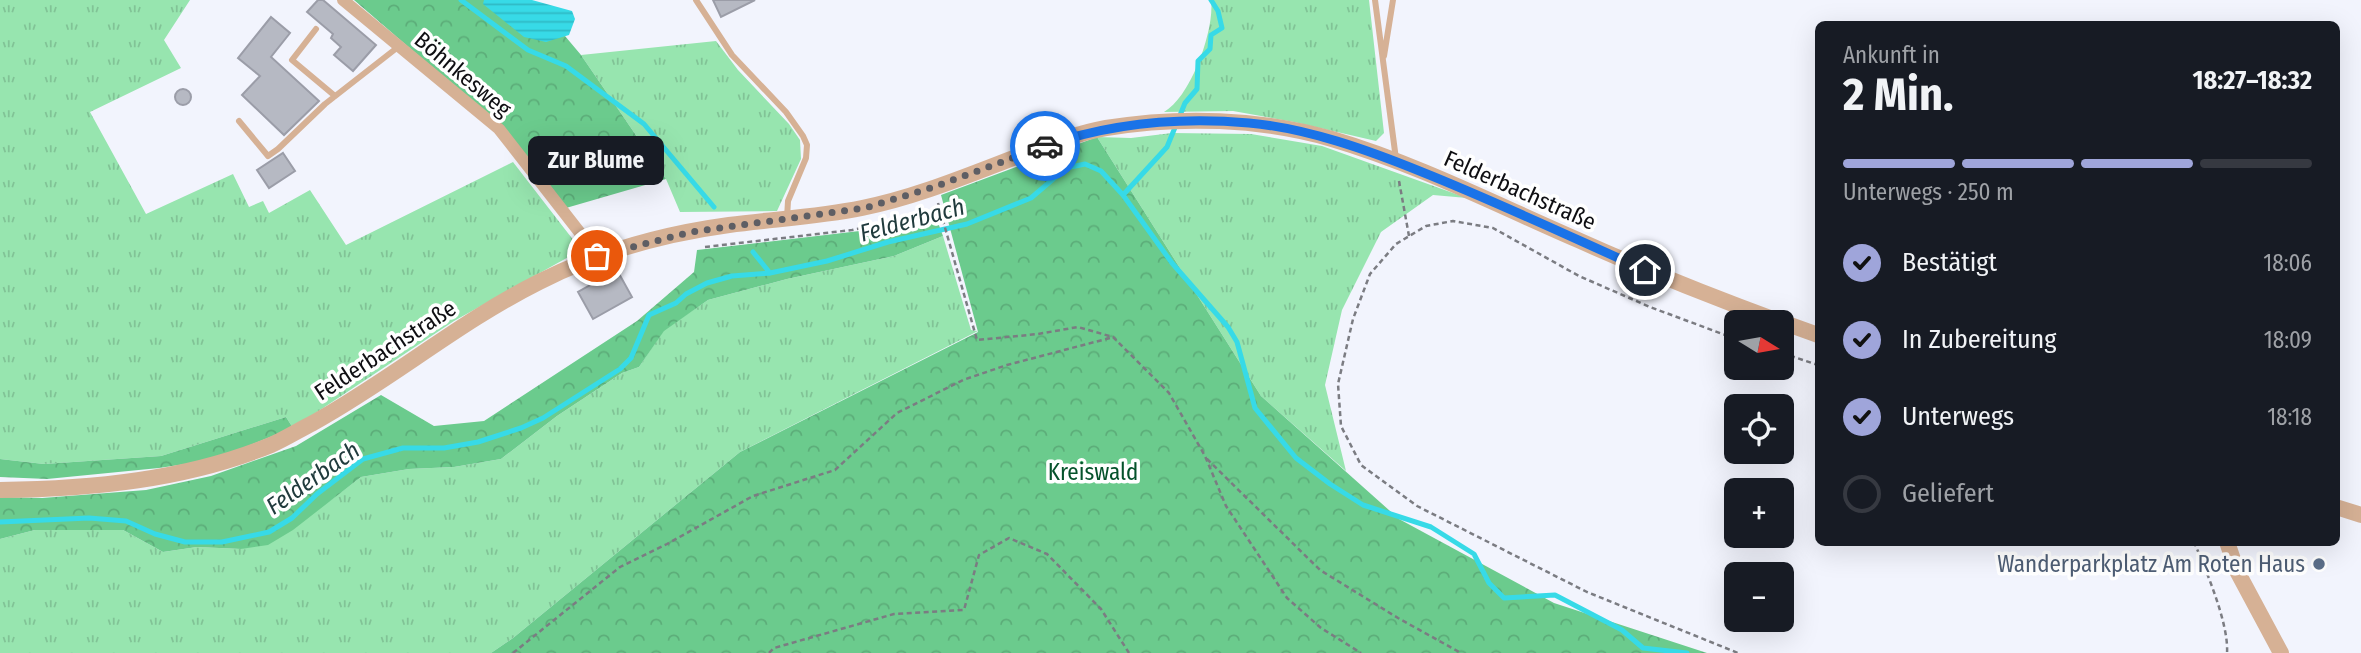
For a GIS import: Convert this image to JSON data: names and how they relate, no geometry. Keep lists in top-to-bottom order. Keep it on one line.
{"streets":{"street":["Böhnkesweg","Felderbachstraße"]},"crossings":[["Böhnkesweg","Felderbachstraße"]],"water":["Felderbach"],"parks":["Kreiswald"],"places":["Zur Blume","Wanderparkplatz Am Roten Haus"],"north":"right","page":{"heading":["2 Min.","Ankunft in","18:27–18:32"],"bubble":"Zur Blume","bar":"Unterwegs · 250 m","list":[["Bestätigt","18:06"],["In Zubereitung","18:09"],["Unterwegs","18:18"],"Geliefert"],"map_buttons":["+","−"]}}
